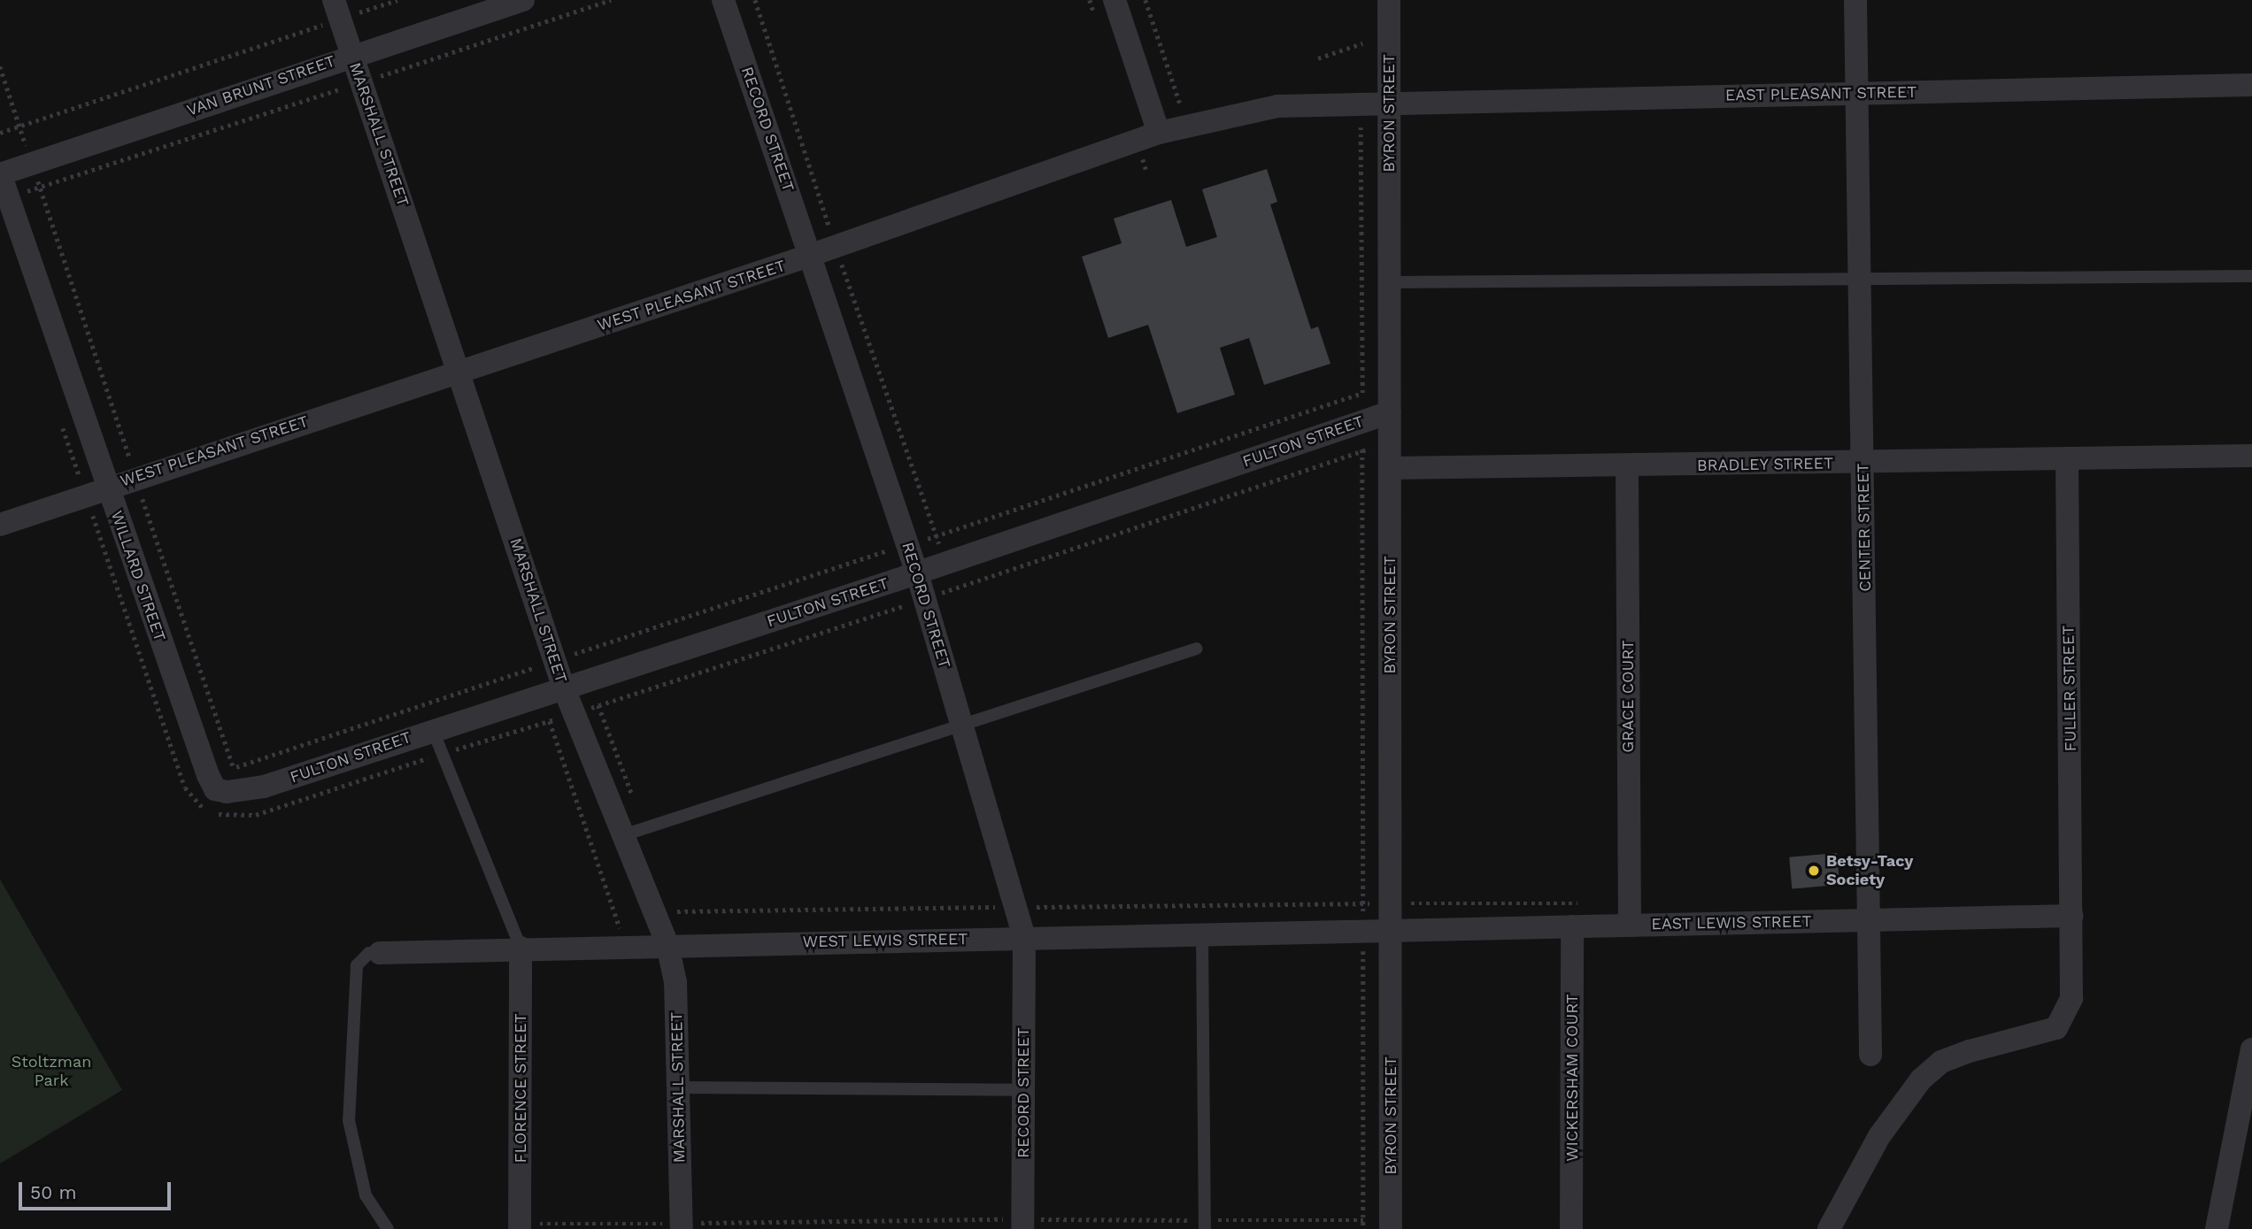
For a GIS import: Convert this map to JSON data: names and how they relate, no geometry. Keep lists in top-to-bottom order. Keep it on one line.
{"streets":{"street":["VAN BRUNT STREET","EAST PLEASANT STREET","BYRON STREET","RECORD STREET","MARSHALL STREET","WEST PLEASANT STREET","FULTON STREET","BRADLEY STREET","CENTER STREET","WILLARD STREET","FULLER STREET","GRACE COURT","EAST LEWIS STREET","WEST LEWIS STREET","WICKERSHAM COURT","FLORENCE STREET"]},"crossings":[["VAN BRUNT STREET","MARSHALL STREET"],["VAN BRUNT STREET","WILLARD STREET"],["EAST PLEASANT STREET","BYRON STREET"],["EAST PLEASANT STREET","WEST PLEASANT STREET"],["EAST PLEASANT STREET","CENTER STREET"],["BYRON STREET","WEST PLEASANT STREET"],["BYRON STREET","FULTON STREET"],["BYRON STREET","BRADLEY STREET"],["BYRON STREET","EAST LEWIS STREET"],["BYRON STREET","WEST LEWIS STREET"],["RECORD STREET","WEST PLEASANT STREET"],["RECORD STREET","FULTON STREET"],["RECORD STREET","WEST LEWIS STREET"],["MARSHALL STREET","WEST PLEASANT STREET"],["MARSHALL STREET","FULTON STREET"],["MARSHALL STREET","WEST LEWIS STREET"],["WEST PLEASANT STREET","WILLARD STREET"],["FULTON STREET","WILLARD STREET"],["BRADLEY STREET","CENTER STREET"],["BRADLEY STREET","FULLER STREET"],["BRADLEY STREET","GRACE COURT"],["CENTER STREET","EAST LEWIS STREET"],["FULLER STREET","EAST LEWIS STREET"],["GRACE COURT","EAST LEWIS STREET"],["EAST LEWIS STREET","WEST LEWIS STREET"],["EAST LEWIS STREET","WICKERSHAM COURT"],["WEST LEWIS STREET","FLORENCE STREET"]],"parks":["Stoltzman Park"],"places":["Betsy-Tacy Society"],"scale_bar":"50 m"}
